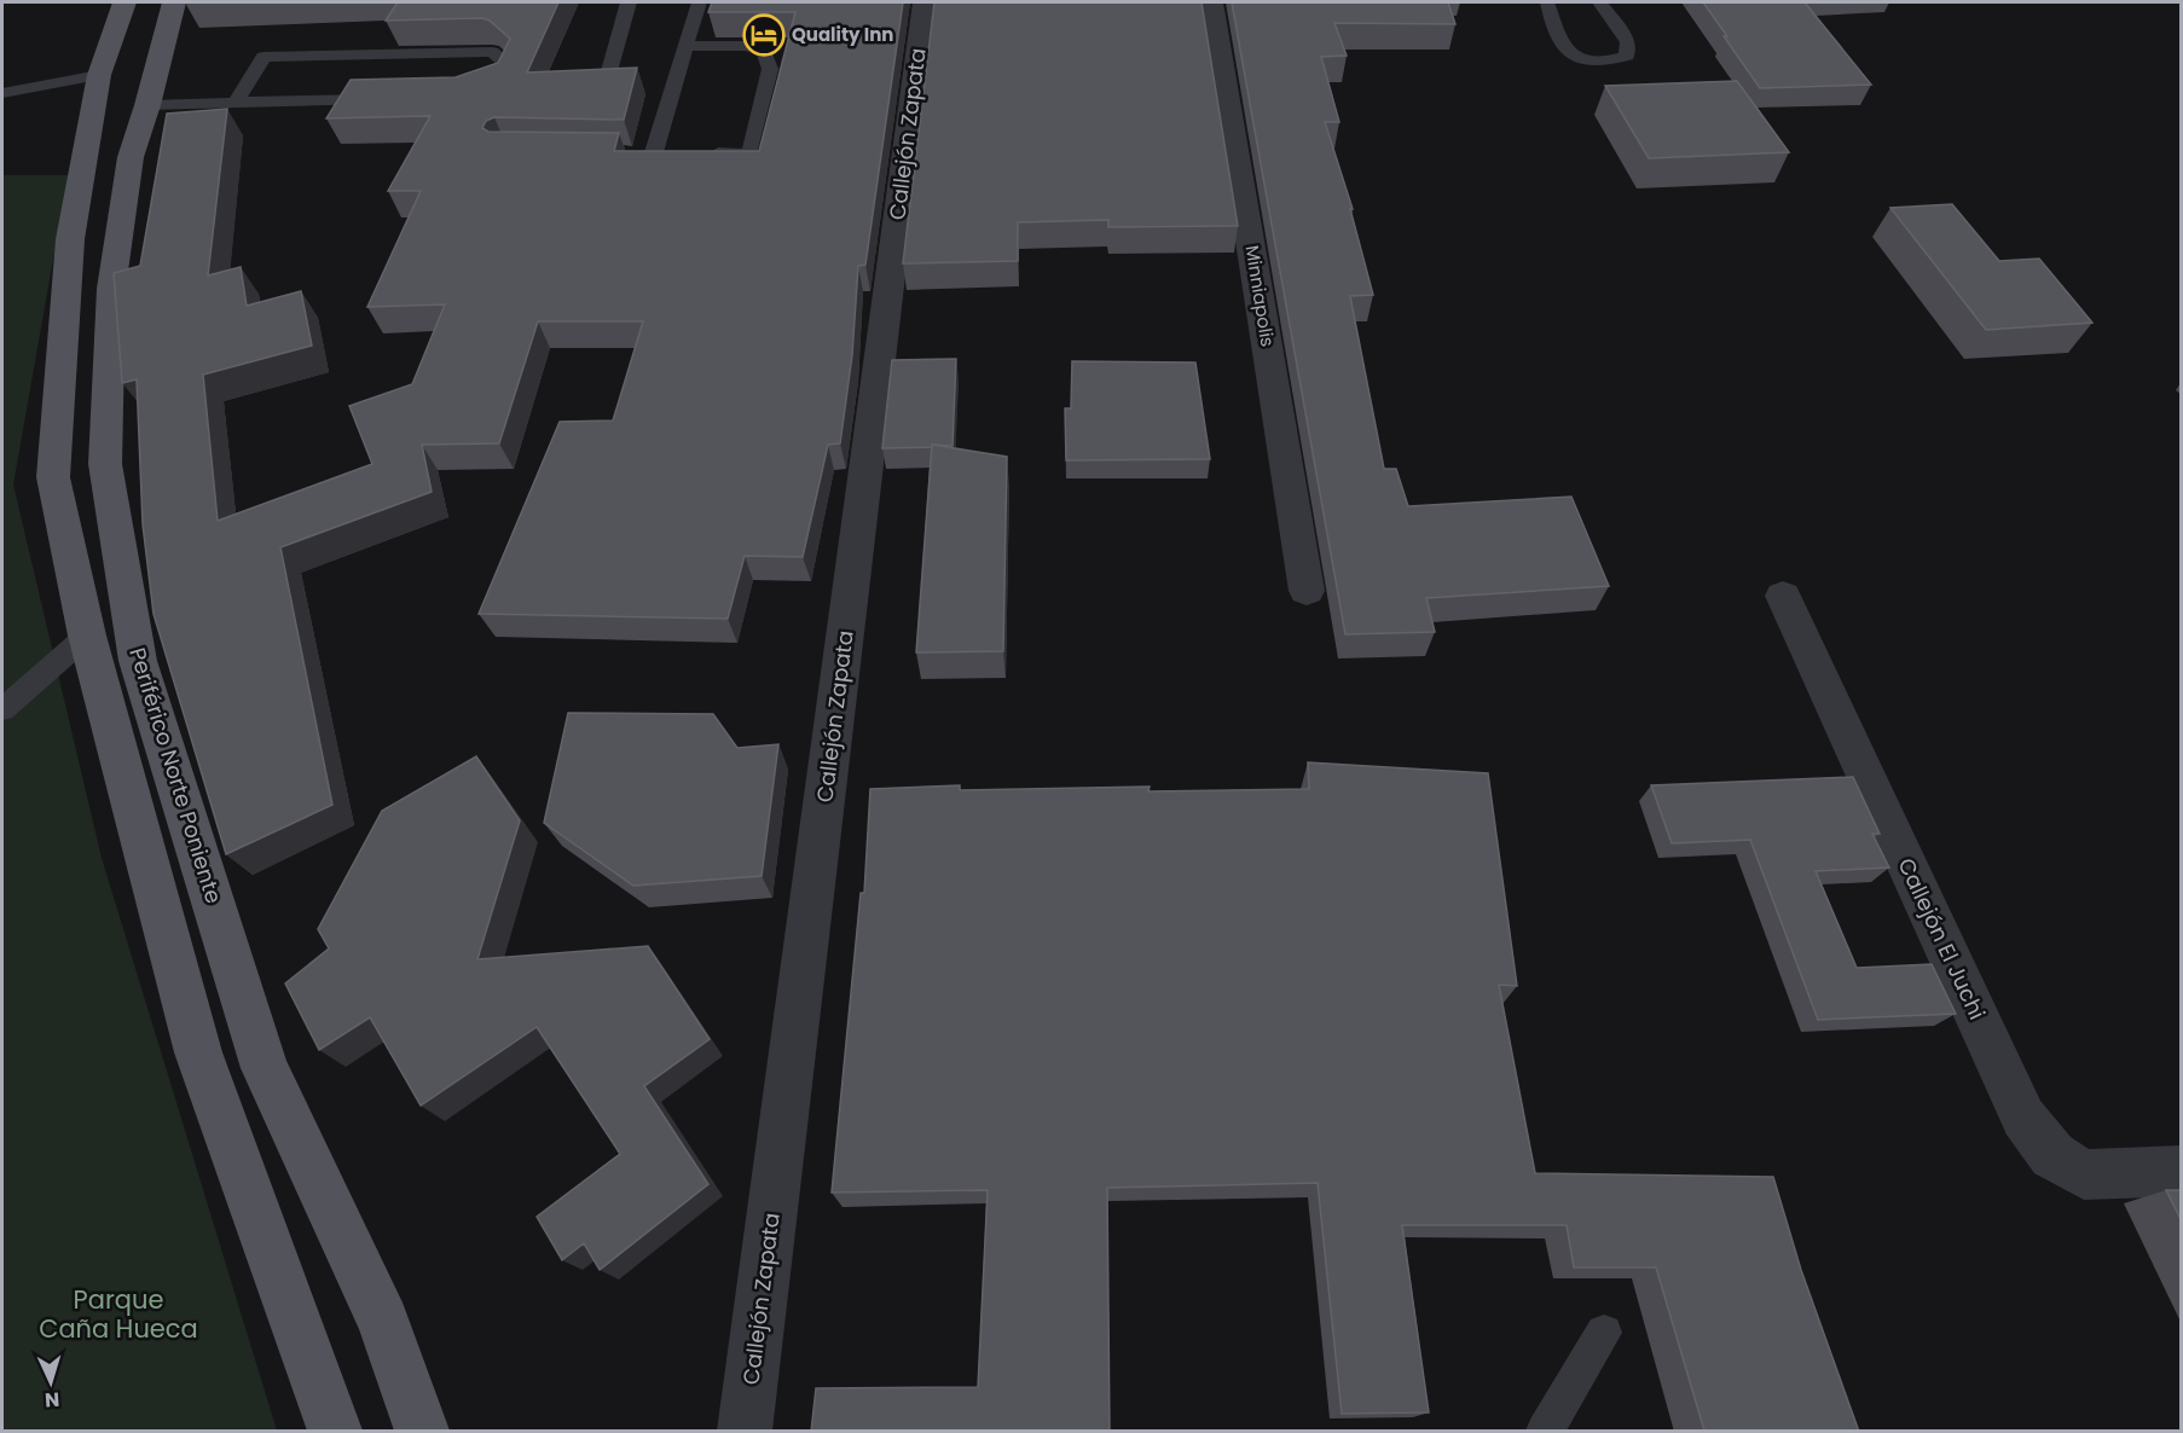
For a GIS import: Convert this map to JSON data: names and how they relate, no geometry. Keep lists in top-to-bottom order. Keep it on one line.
{"streets":{"main road":["Periférico Norte Poniente"],"street":["Callejón Zapata","Minniapolis","Callejón El Juchi"]},"parks":["Parque Caña Hueca"],"places":{"hotel":["Quality Inn"]},"north":"bottom"}
